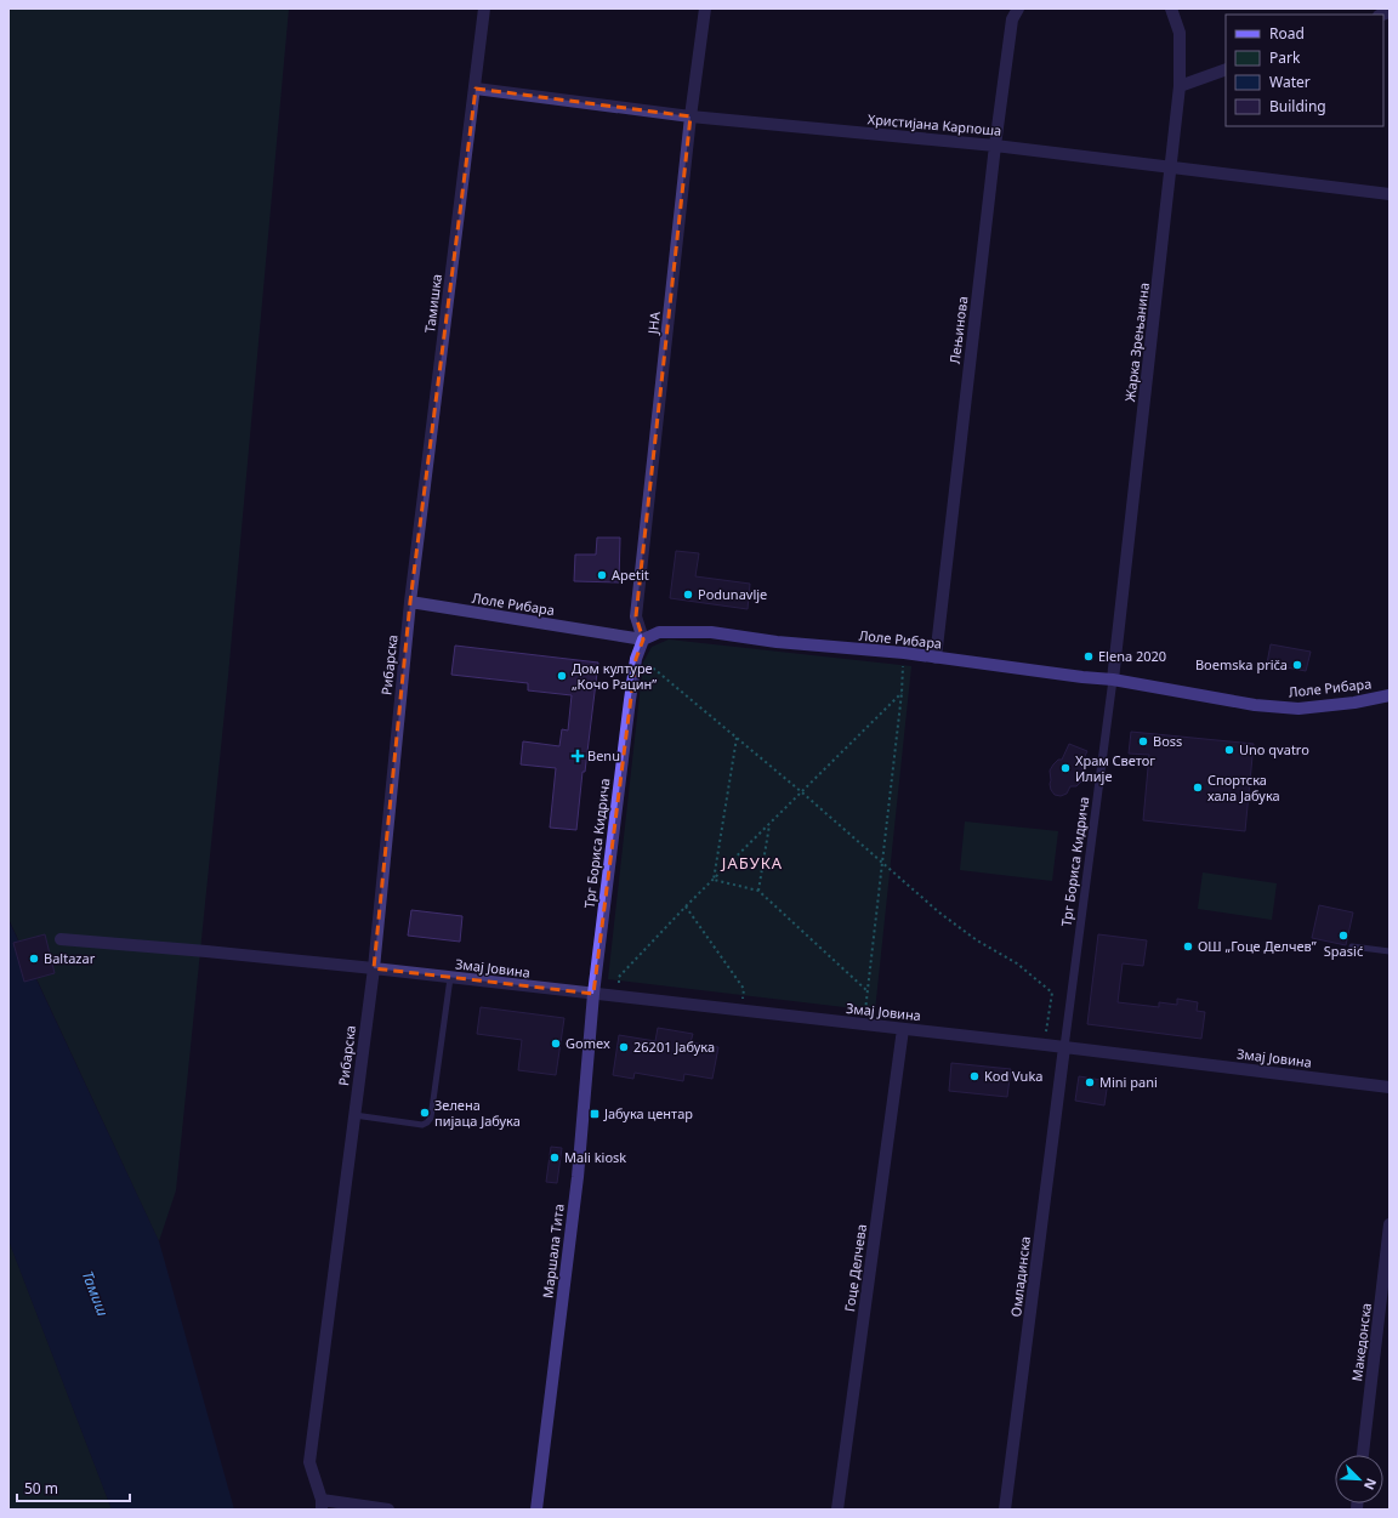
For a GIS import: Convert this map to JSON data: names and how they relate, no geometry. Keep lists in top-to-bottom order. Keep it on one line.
{"streets":{"main road":["Лоле Рибара","Трг Бориса Кидрича","Маршала Тита"],"street":["Христијана Карпоша","Тамишка","ЈНА","Лењинова","Жарка Зрењанина","Рибарска","Змај Јовина","Гоце Делчева","Омладинска","Македонска"]},"crossings":[["Христијана Карпоша","Тамишка"],["Христијана Карпоша","ЈНА"],["Христијана Карпоша","Лењинова"],["Христијана Карпоша","Жарка Зрењанина"],["Тамишка","Лоле Рибара"],["Тамишка","Рибарска"],["ЈНА","Лоле Рибара"],["ЈНА","Трг Бориса Кидрича"],["Лењинова","Лоле Рибара"],["Жарка Зрењанина","Лоле Рибара"],["Жарка Зрењанина","Трг Бориса Кидрича"],["Лоле Рибара","Рибарска"],["Лоле Рибара","Трг Бориса Кидрича"],["Рибарска","Змај Јовина"],["Трг Бориса Кидрича","Змај Јовина"],["Трг Бориса Кидрича","Маршала Тита"],["Трг Бориса Кидрича","Омладинска"],["Змај Јовина","Маршала Тита"],["Змај Јовина","Гоце Делчева"],["Змај Јовина","Омладинска"]],"districts":["ЈАБУКА"],"water":["Тамиш"],"places":{"other":["Apetit","Podunavlje","Elena 2020","Boemska priča","Дом културе „Кочо Рацин”","Boss","Uno qvatro","Храм Светог Илије","Спортска хала Јабука","Spasić","ОШ „Гоце Делчев”","Baltazar","Gomex","26201 Јабука","Kod Vuka","Mini pani","Зелена пијаца Јабука","Mali kiosk"],"health":["Benu"],"transit":["Јабука центар"]},"legend":["Road","Park","Water","Building"],"scale_bar":"50 m","north":"bottom right"}
